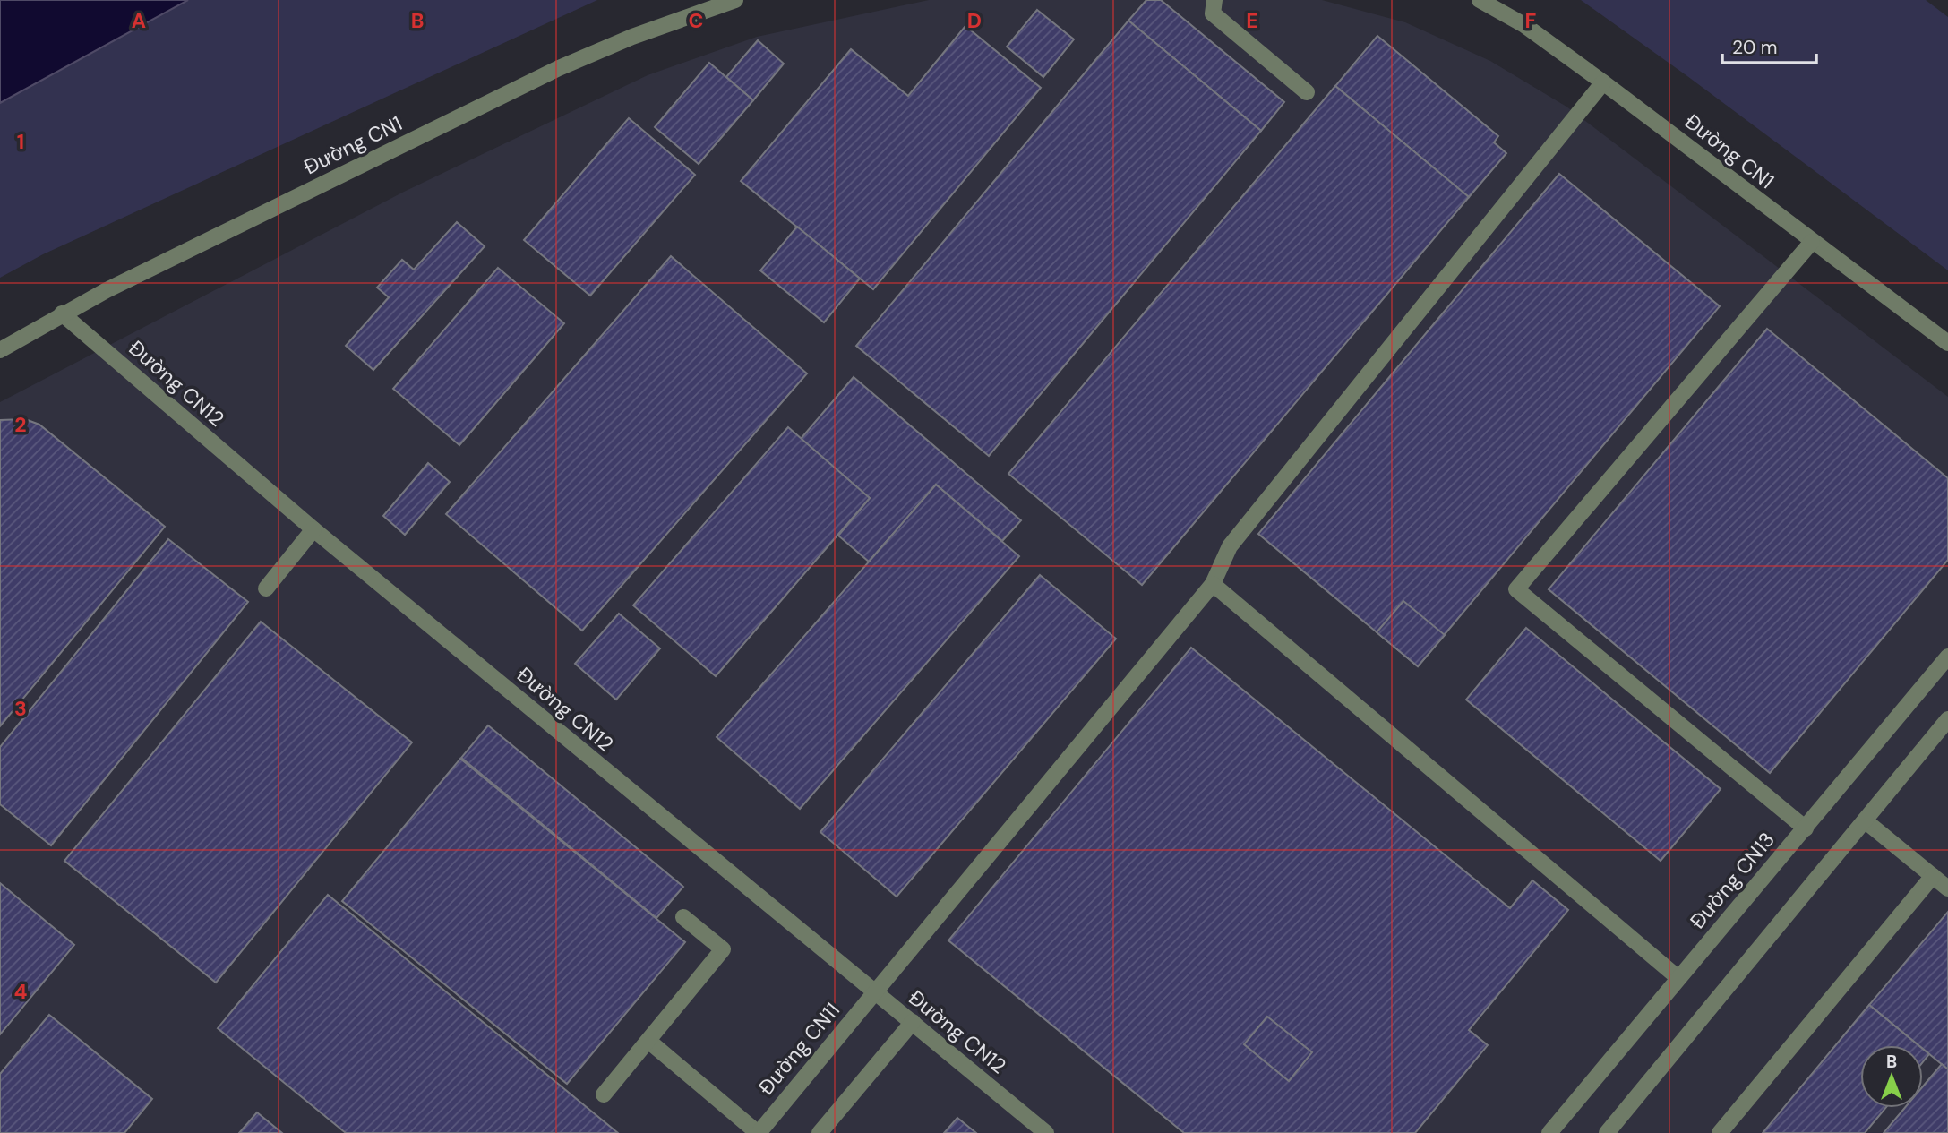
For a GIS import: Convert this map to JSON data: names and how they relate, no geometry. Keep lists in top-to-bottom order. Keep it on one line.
{"streets":{"street":["Đường CN1","Đường CN12","Đường CN13","Đường CN11"]},"crossings":[["Đường CN1","Đường CN12"],["Đường CN1","Đường CN11"],["Đường CN12","Đường CN11"]],"scale_bar":"20 m","north":"top","grid":{"columns":["A","B","C","D","E","F"],"rows":["1","2","3","4"]}}
